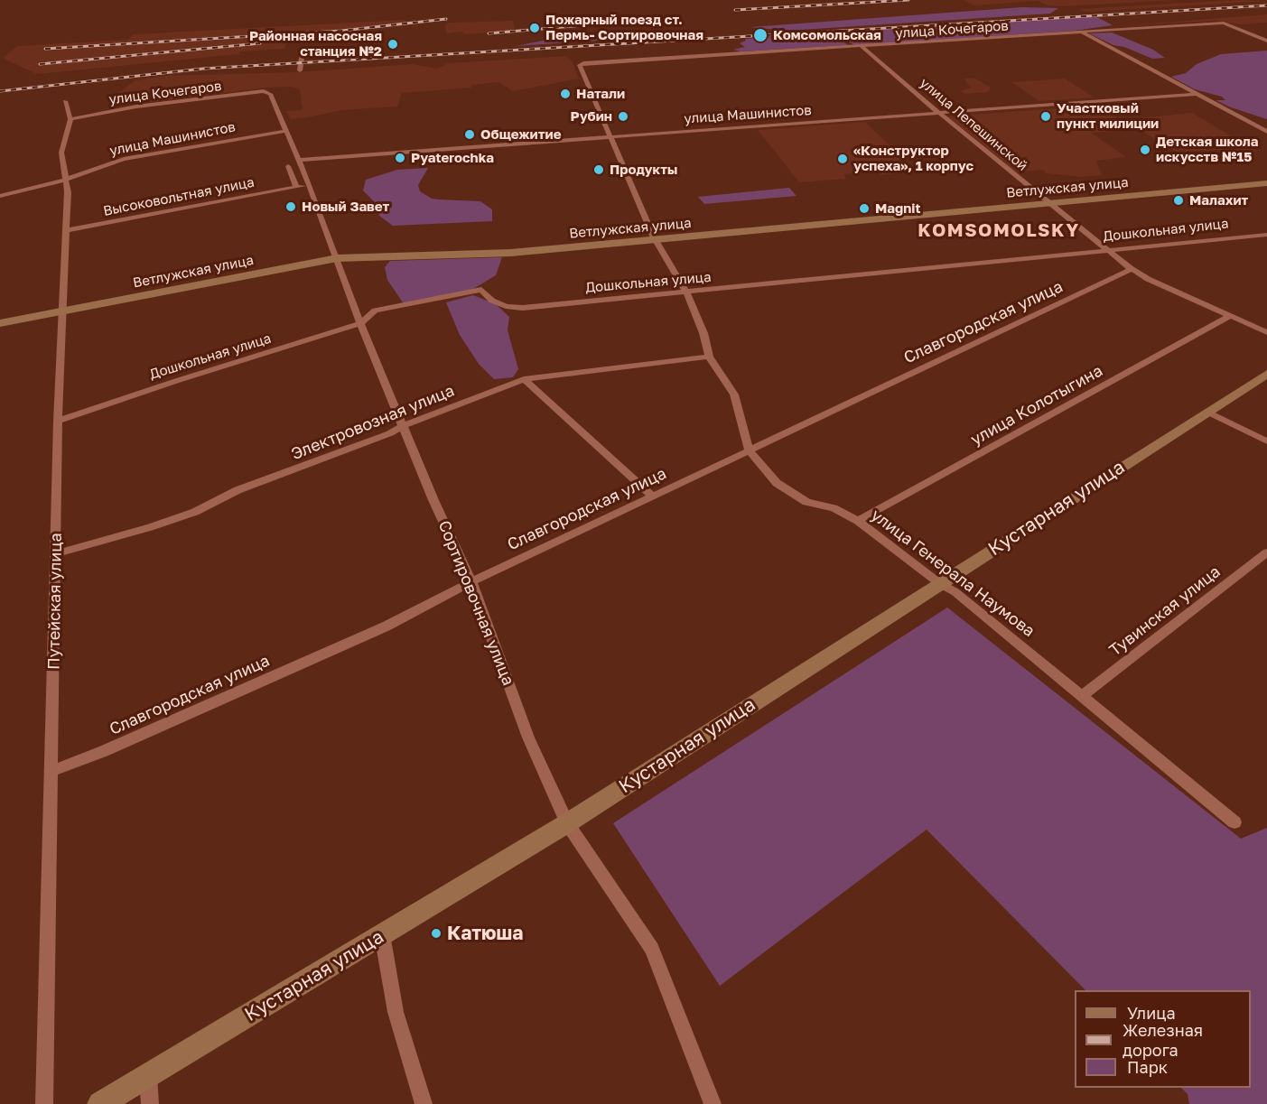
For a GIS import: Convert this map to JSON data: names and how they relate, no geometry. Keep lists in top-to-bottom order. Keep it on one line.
{"streets":{"main road":["Ветлужская улица","Кустарная улица"],"street":["улица Кочегаров","улица Машинистов","улица Лепешинской","Высоковольтная улица","Дошкольная улица","Славгородская улица","улица Колотыгина","Электровозная улица","улица Генерала Наумова","Путейская улица","Сортировочная улица","Тувинская улица"]},"crossings":[["улица Кочегаров","улица Лепешинской"],["улица Кочегаров","улица Генерала Наумова"],["улица Кочегаров","Путейская улица"],["улица Кочегаров","Сортировочная улица"],["улица Машинистов","улица Лепешинской"],["улица Машинистов","улица Генерала Наумова"],["улица Машинистов","Путейская улица"],["улица Машинистов","Сортировочная улица"],["улица Лепешинской","Ветлужская улица"],["улица Лепешинской","Дошкольная улица"],["улица Лепешинской","Славгородская улица"],["улица Лепешинской","улица Колотыгина"],["Ветлужская улица","улица Генерала Наумова"],["Ветлужская улица","Путейская улица"],["Ветлужская улица","Сортировочная улица"],["Высоковольтная улица","Путейская улица"],["Высоковольтная улица","Сортировочная улица"],["Дошкольная улица","улица Генерала Наумова"],["Дошкольная улица","Путейская улица"],["Дошкольная улица","Сортировочная улица"],["Славгородская улица","улица Генерала Наумова"],["Славгородская улица","Путейская улица"],["Славгородская улица","Сортировочная улица"],["улица Колотыгина","улица Генерала Наумова"],["Электровозная улица","улица Генерала Наумова"],["Электровозная улица","Путейская улица"],["Электровозная улица","Сортировочная улица"],["Кустарная улица","улица Генерала Наумова"],["Кустарная улица","Сортировочная улица"],["улица Генерала Наумова","Тувинская улица"]],"districts":["KOMSOMOLSKY"],"places":["Пожарный поезд ст. Пермь- Сортировочная","Комсомольская","Районная насосная станция №2","Натали","Рубин","Участковый пункт милиции","Общежитие","Детская школа искусств №15","Pyaterochka","«Конструктор успеха», 1 корпус","Продукты","Малахит","Новый Завет","Magnit","Катюша"],"legend":["Улица","Железная дорога","Парк"]}
